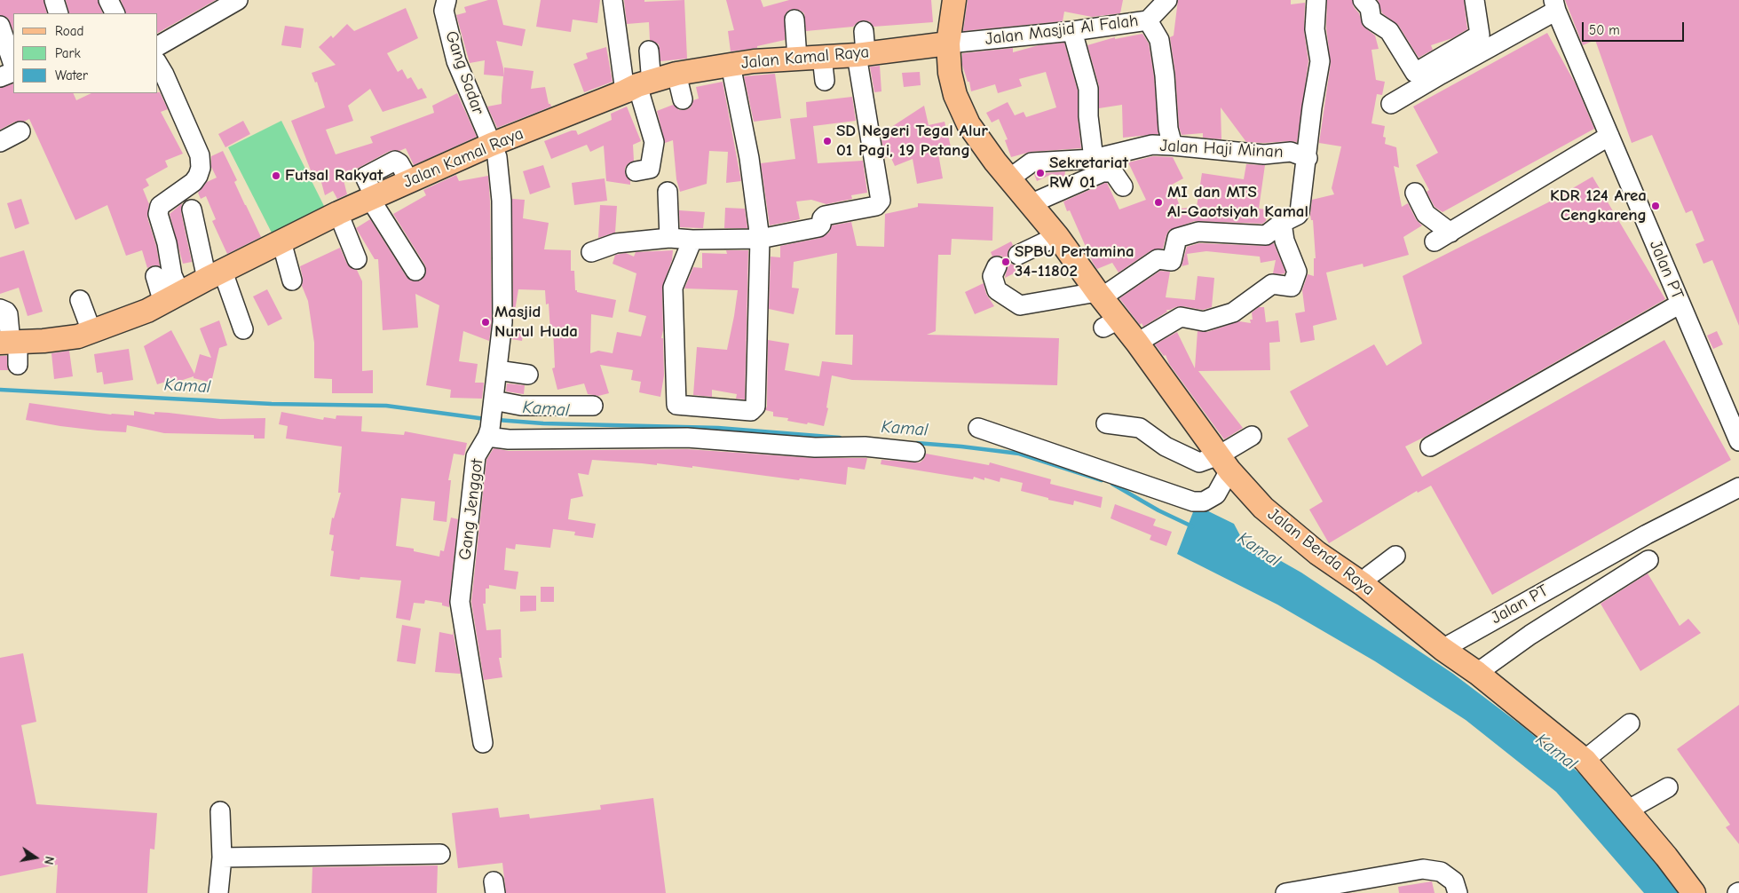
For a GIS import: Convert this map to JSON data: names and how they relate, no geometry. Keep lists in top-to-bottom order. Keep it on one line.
{"streets":{"main road":["Jalan Kamal Raya","Jalan Benda Raya"],"street":["Jalan Masjid Al Falah","Gang Sadar","Jalan Haji Minan","Jalan PT","Gang Jenggot"]},"crossings":[["Jalan Masjid Al Falah","Jalan Kamal Raya"],["Jalan Masjid Al Falah","Jalan Benda Raya"],["Jalan Kamal Raya","Gang Sadar"],["Jalan Kamal Raya","Gang Jenggot"],["Jalan Kamal Raya","Jalan Benda Raya"],["Gang Sadar","Gang Jenggot"],["Jalan Haji Minan","Jalan Benda Raya"],["Jalan PT","Jalan Benda Raya"]],"water":["Kamal"],"places":["SD Negeri Tegal Alur 01 Pagi, 19 Petang","Sekretariat RW 01","Futsal Rakyat","MI dan MTS Al-Gaotsiyah Kamal","KDR 124 Area Cengkareng","SPBU Pertamina 34-11802","Masjid Nurul Huda"],"legend":["Road","Park","Water"],"scale_bar":"50 m","north":"right"}
